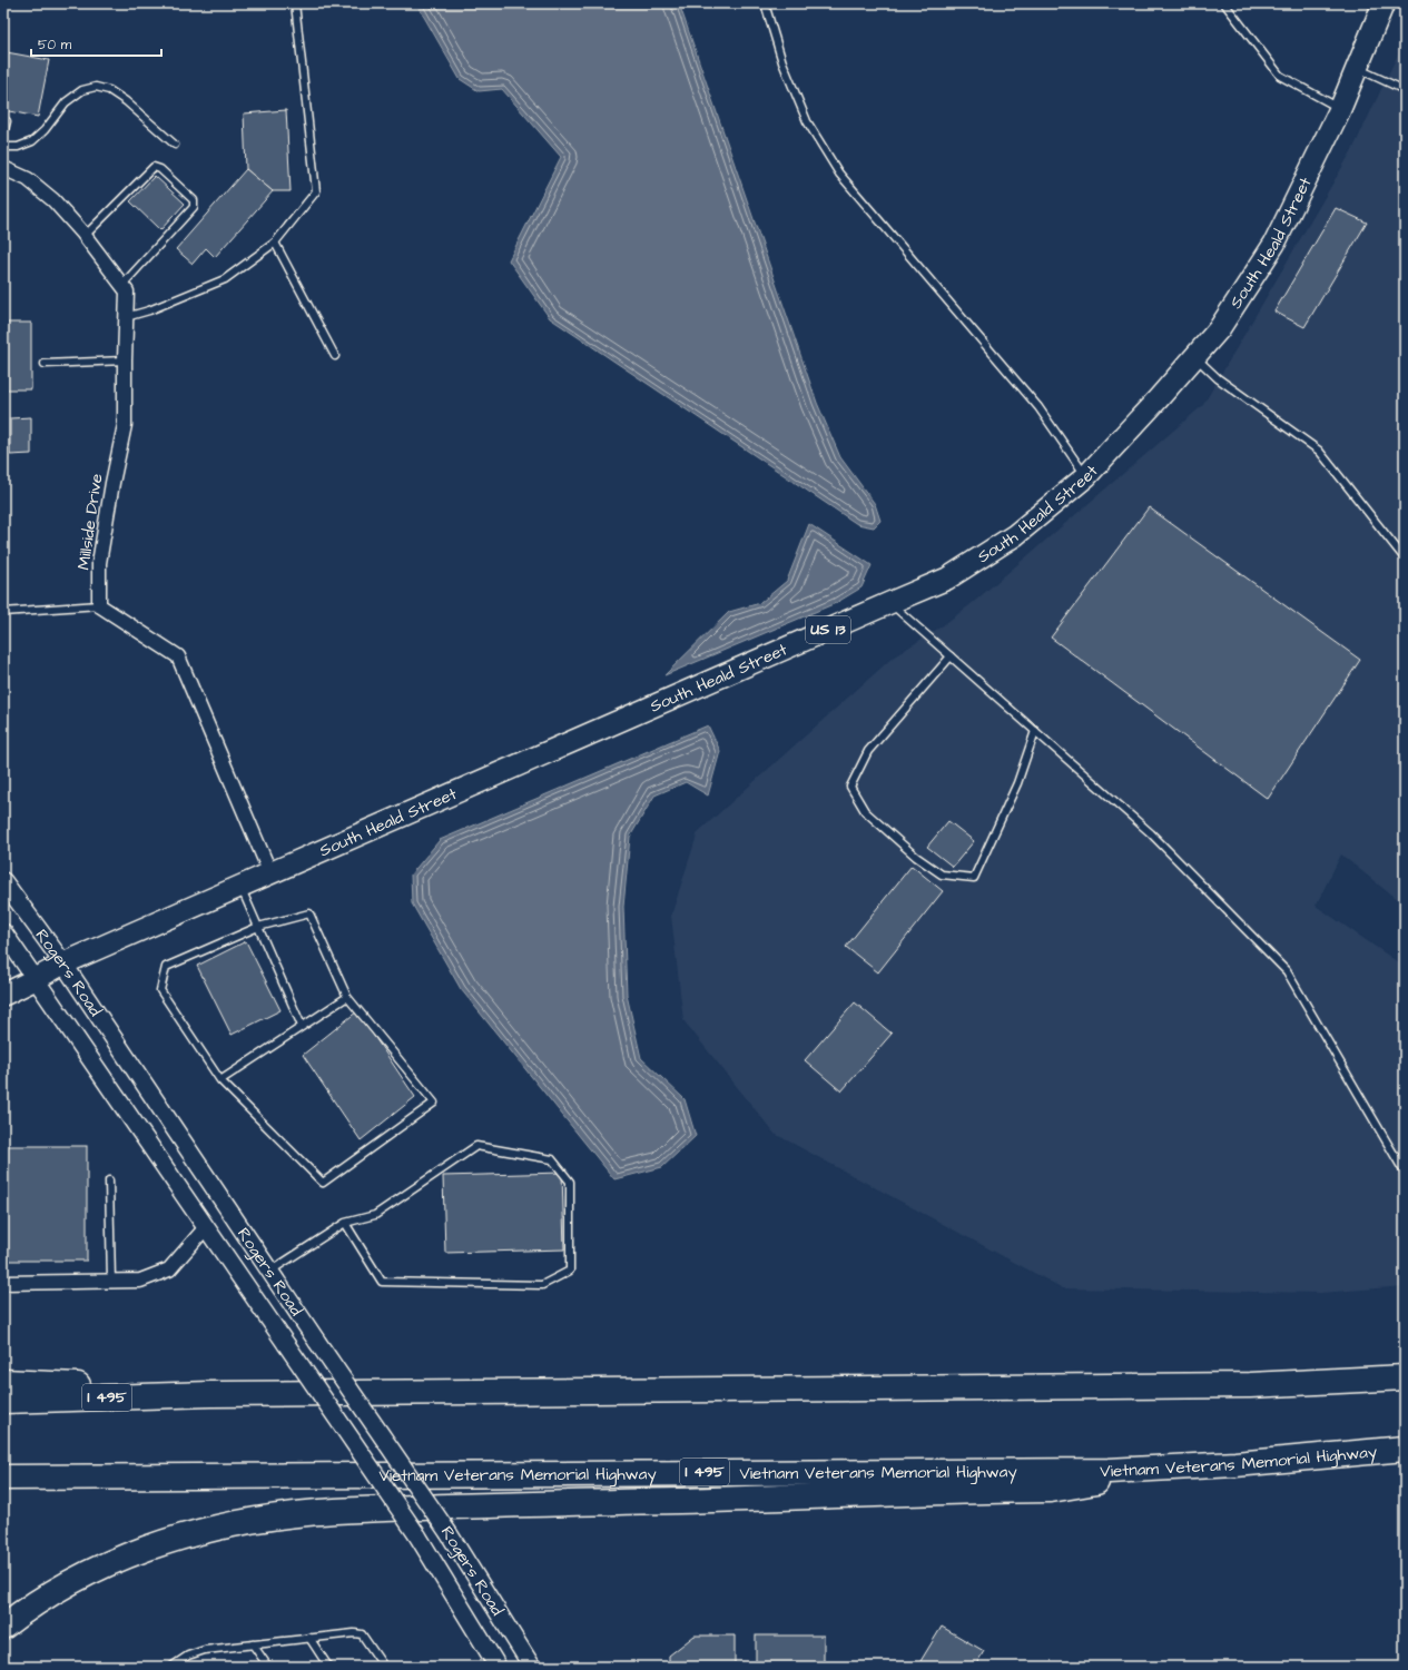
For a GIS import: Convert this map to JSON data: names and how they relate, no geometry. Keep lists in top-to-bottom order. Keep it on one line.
{"streets":{"highway":["I 495","Vietnam Veterans Memorial Highway"],"main road":["South Heald Street","US 13"],"street":["Millside Drive","Rogers Road"]},"crossings":[["South Heald Street","Rogers Road"]],"scale_bar":"50 m"}
